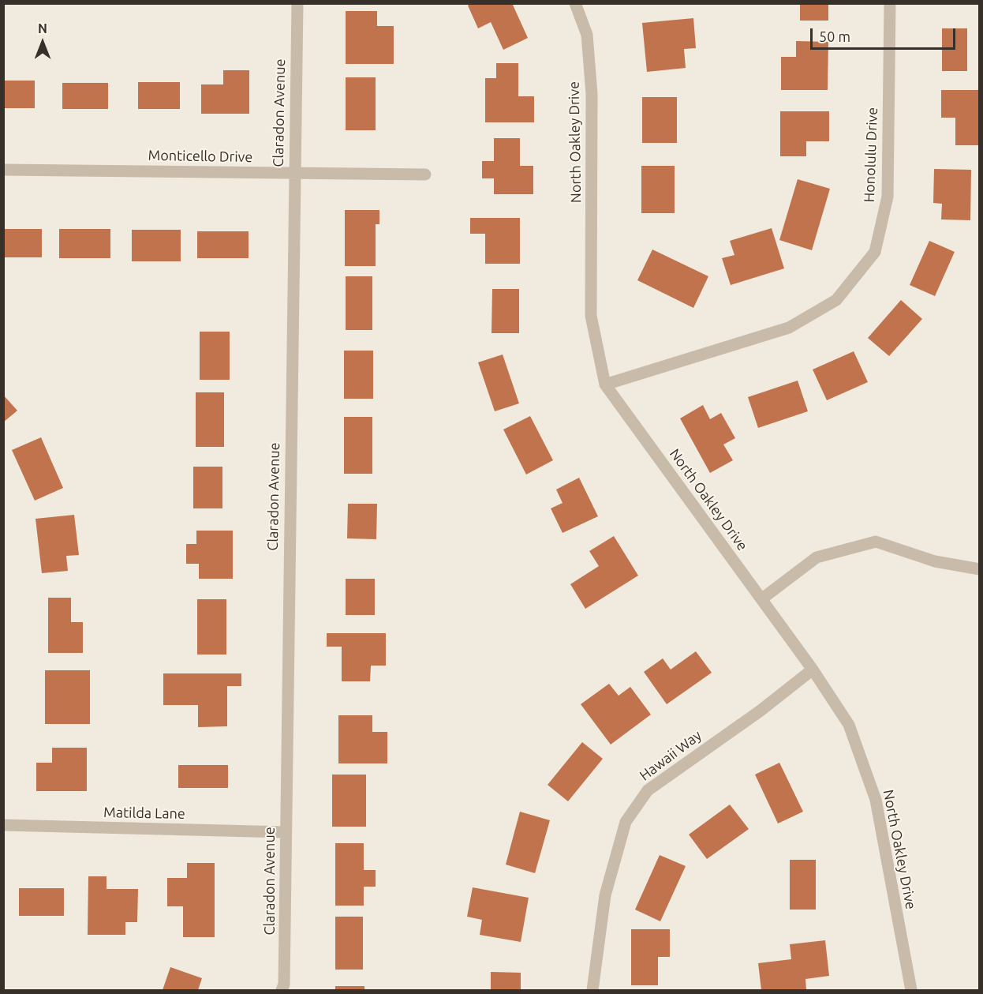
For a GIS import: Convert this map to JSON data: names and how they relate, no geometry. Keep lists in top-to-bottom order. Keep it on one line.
{"streets":{"street":["Claradon Avenue","North Oakley Drive","Honolulu Drive","Monticello Drive","Hawaii Way","Matilda Lane"]},"crossings":[["Claradon Avenue","Monticello Drive"],["Claradon Avenue","Matilda Lane"],["North Oakley Drive","Honolulu Drive"],["North Oakley Drive","Hawaii Way"]],"scale_bar":"50 m","north":"top"}
